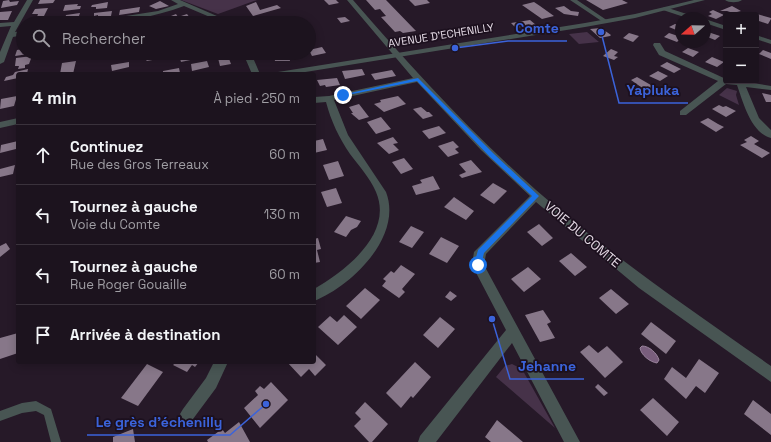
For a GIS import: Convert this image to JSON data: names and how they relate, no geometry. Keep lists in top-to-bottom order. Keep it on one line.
{"streets":{"street":["AVENUE D'ECHENILLY","VOIE DU COMTE"]},"crossings":[["AVENUE D'ECHENILLY","VOIE DU COMTE"]],"places":["Yapluka","Comte","Jehanne","Le grès d'échenilly"],"north":"left","page":{"map_buttons":["+","−"],"search":"Rechercher","heading":["4 min","À pied · 250 m"],"list":[["Continuez","Rue des Gros Terreaux","60 m"],["Tournez à gauche","Voie du Comte","130 m"],["Tournez à gauche","Rue Roger Gouaille","60 m"],"Arrivée à destination"]}}
